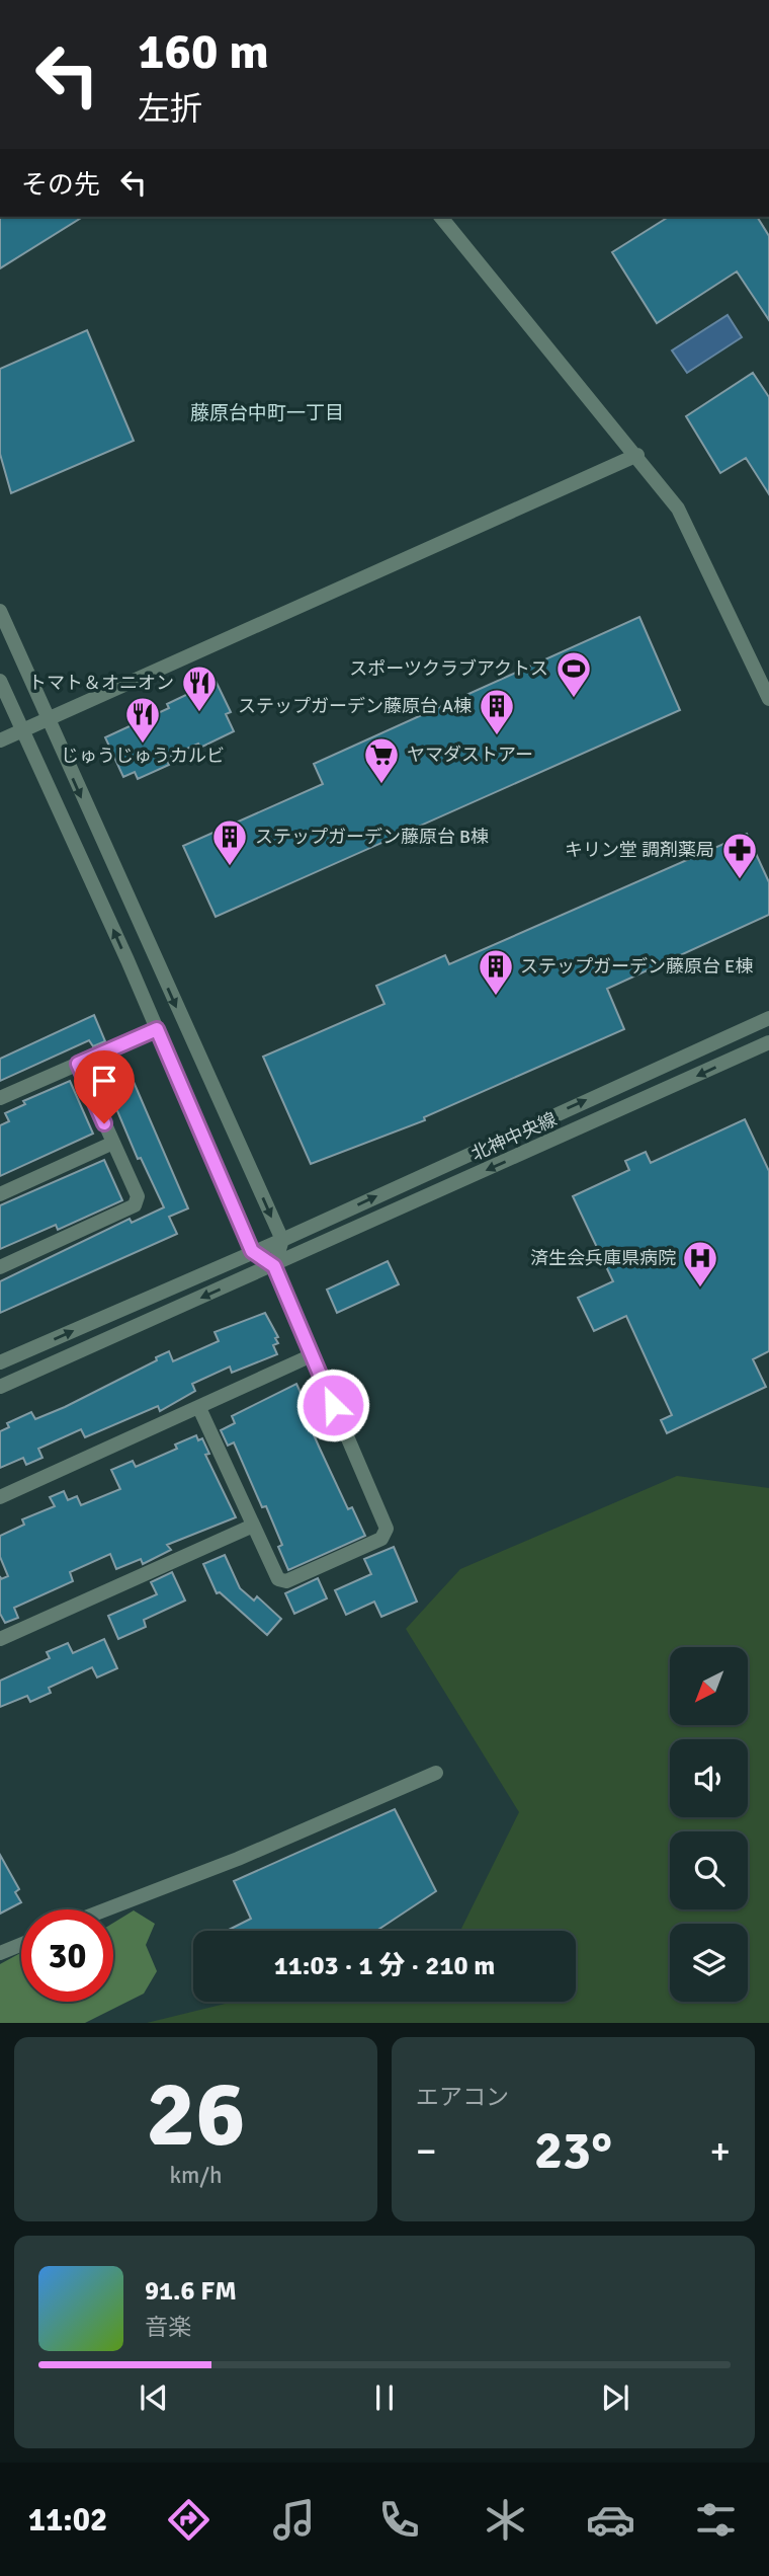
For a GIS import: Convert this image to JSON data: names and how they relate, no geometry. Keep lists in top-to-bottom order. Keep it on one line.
{"streets":{"street":["北神中央線"]},"districts":["藤原台中町一丁目"],"places":{"sports":["スポーツクラブアクトス"],"restaurant":["トマト＆オニオン","じゅうじゅうカルビ"],"building":["ステップガーデン藤原台 A棟","ステップガーデン藤原台 B棟","ステップガーデン藤原台 E棟"],"supermarket":["ヤマダストアー"],"pharmacy":["キリン堂 調剤薬局"],"hospital":["済生会兵庫県病院"]},"north":"bottom left","page":{"turn":["160 m","左折"],"then":"その先","limit":"30","trip":"11:03 · 1 分 · 210 m","tile":[["26","km/h"],"エアコン"],"heat":["−","23°","+"],"song":["91.6 FM","音楽"],"tabs":"11:02"}}
